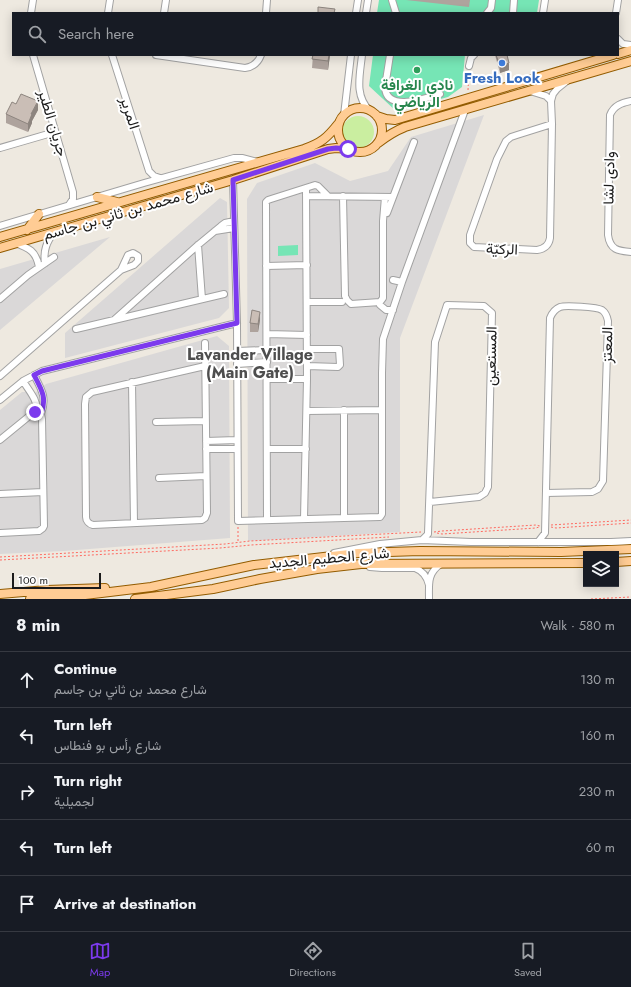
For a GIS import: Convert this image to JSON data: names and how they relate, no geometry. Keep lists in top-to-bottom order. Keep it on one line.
{"streets":{"main road":["شارع محمد بن ثاني بن جاسم","شارع الحطيم الجديد"],"street":["المرير","جريان الطير","وادى لشا","الركيّة","المعتز","المستعين"]},"districts":["Lavander Village (Main Gate)"],"places":["Fresh Look","نادي الغرافة الرياضي"],"scale_bar":"100 m","page":{"search":"Search here","scale":"100 m","heading":["8 min","Walk · 580 m"],"list":[["Continue","شارع محمد بن ثاني بن جاسم","130 m"],["Turn left","شارع رأس بو فنطاس","160 m"],["Turn right","لجميلية","230 m"],["Turn left","60 m"],"Arrive at destination"],"nav":["Map","Directions","Saved"]}}
